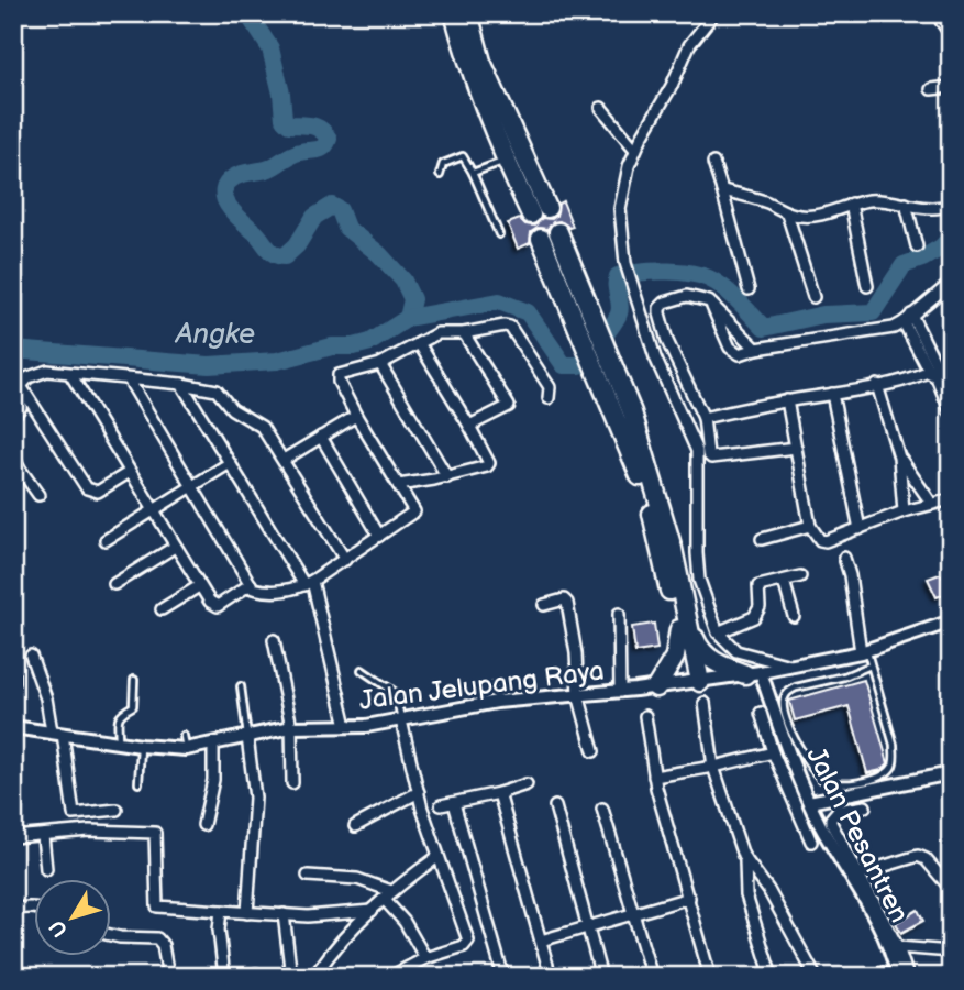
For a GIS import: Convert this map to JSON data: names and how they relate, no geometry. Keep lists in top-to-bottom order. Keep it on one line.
{"streets":{"street":["Jalan Jelupang Raya","Jalan Pesantren"]},"crossings":[["Jalan Jelupang Raya","Jalan Pesantren"]],"water":["Angke"],"north":"bottom left"}
